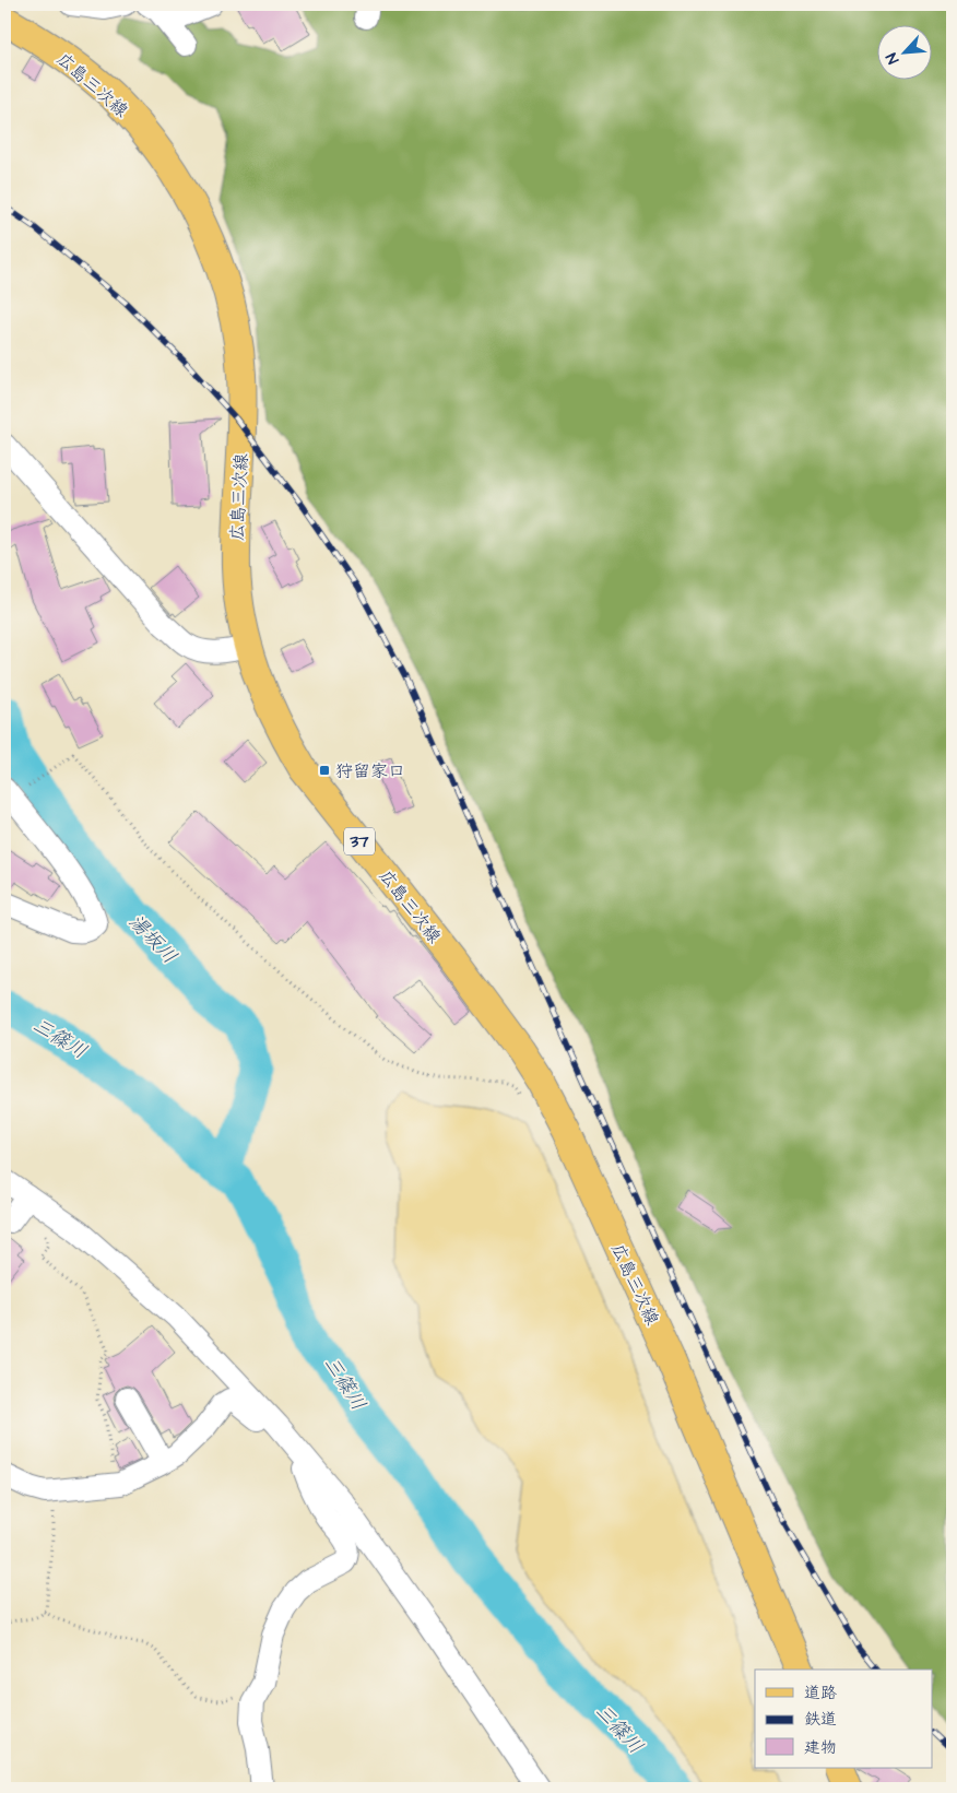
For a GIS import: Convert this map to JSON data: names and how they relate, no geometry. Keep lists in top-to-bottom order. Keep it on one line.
{"streets":{"main road":["広島三次線","37"]},"water":["湯坂川","三篠川"],"places":{"transit":["狩留家口"]},"legend":["道路","鉄道","建物"],"north":"bottom left"}
